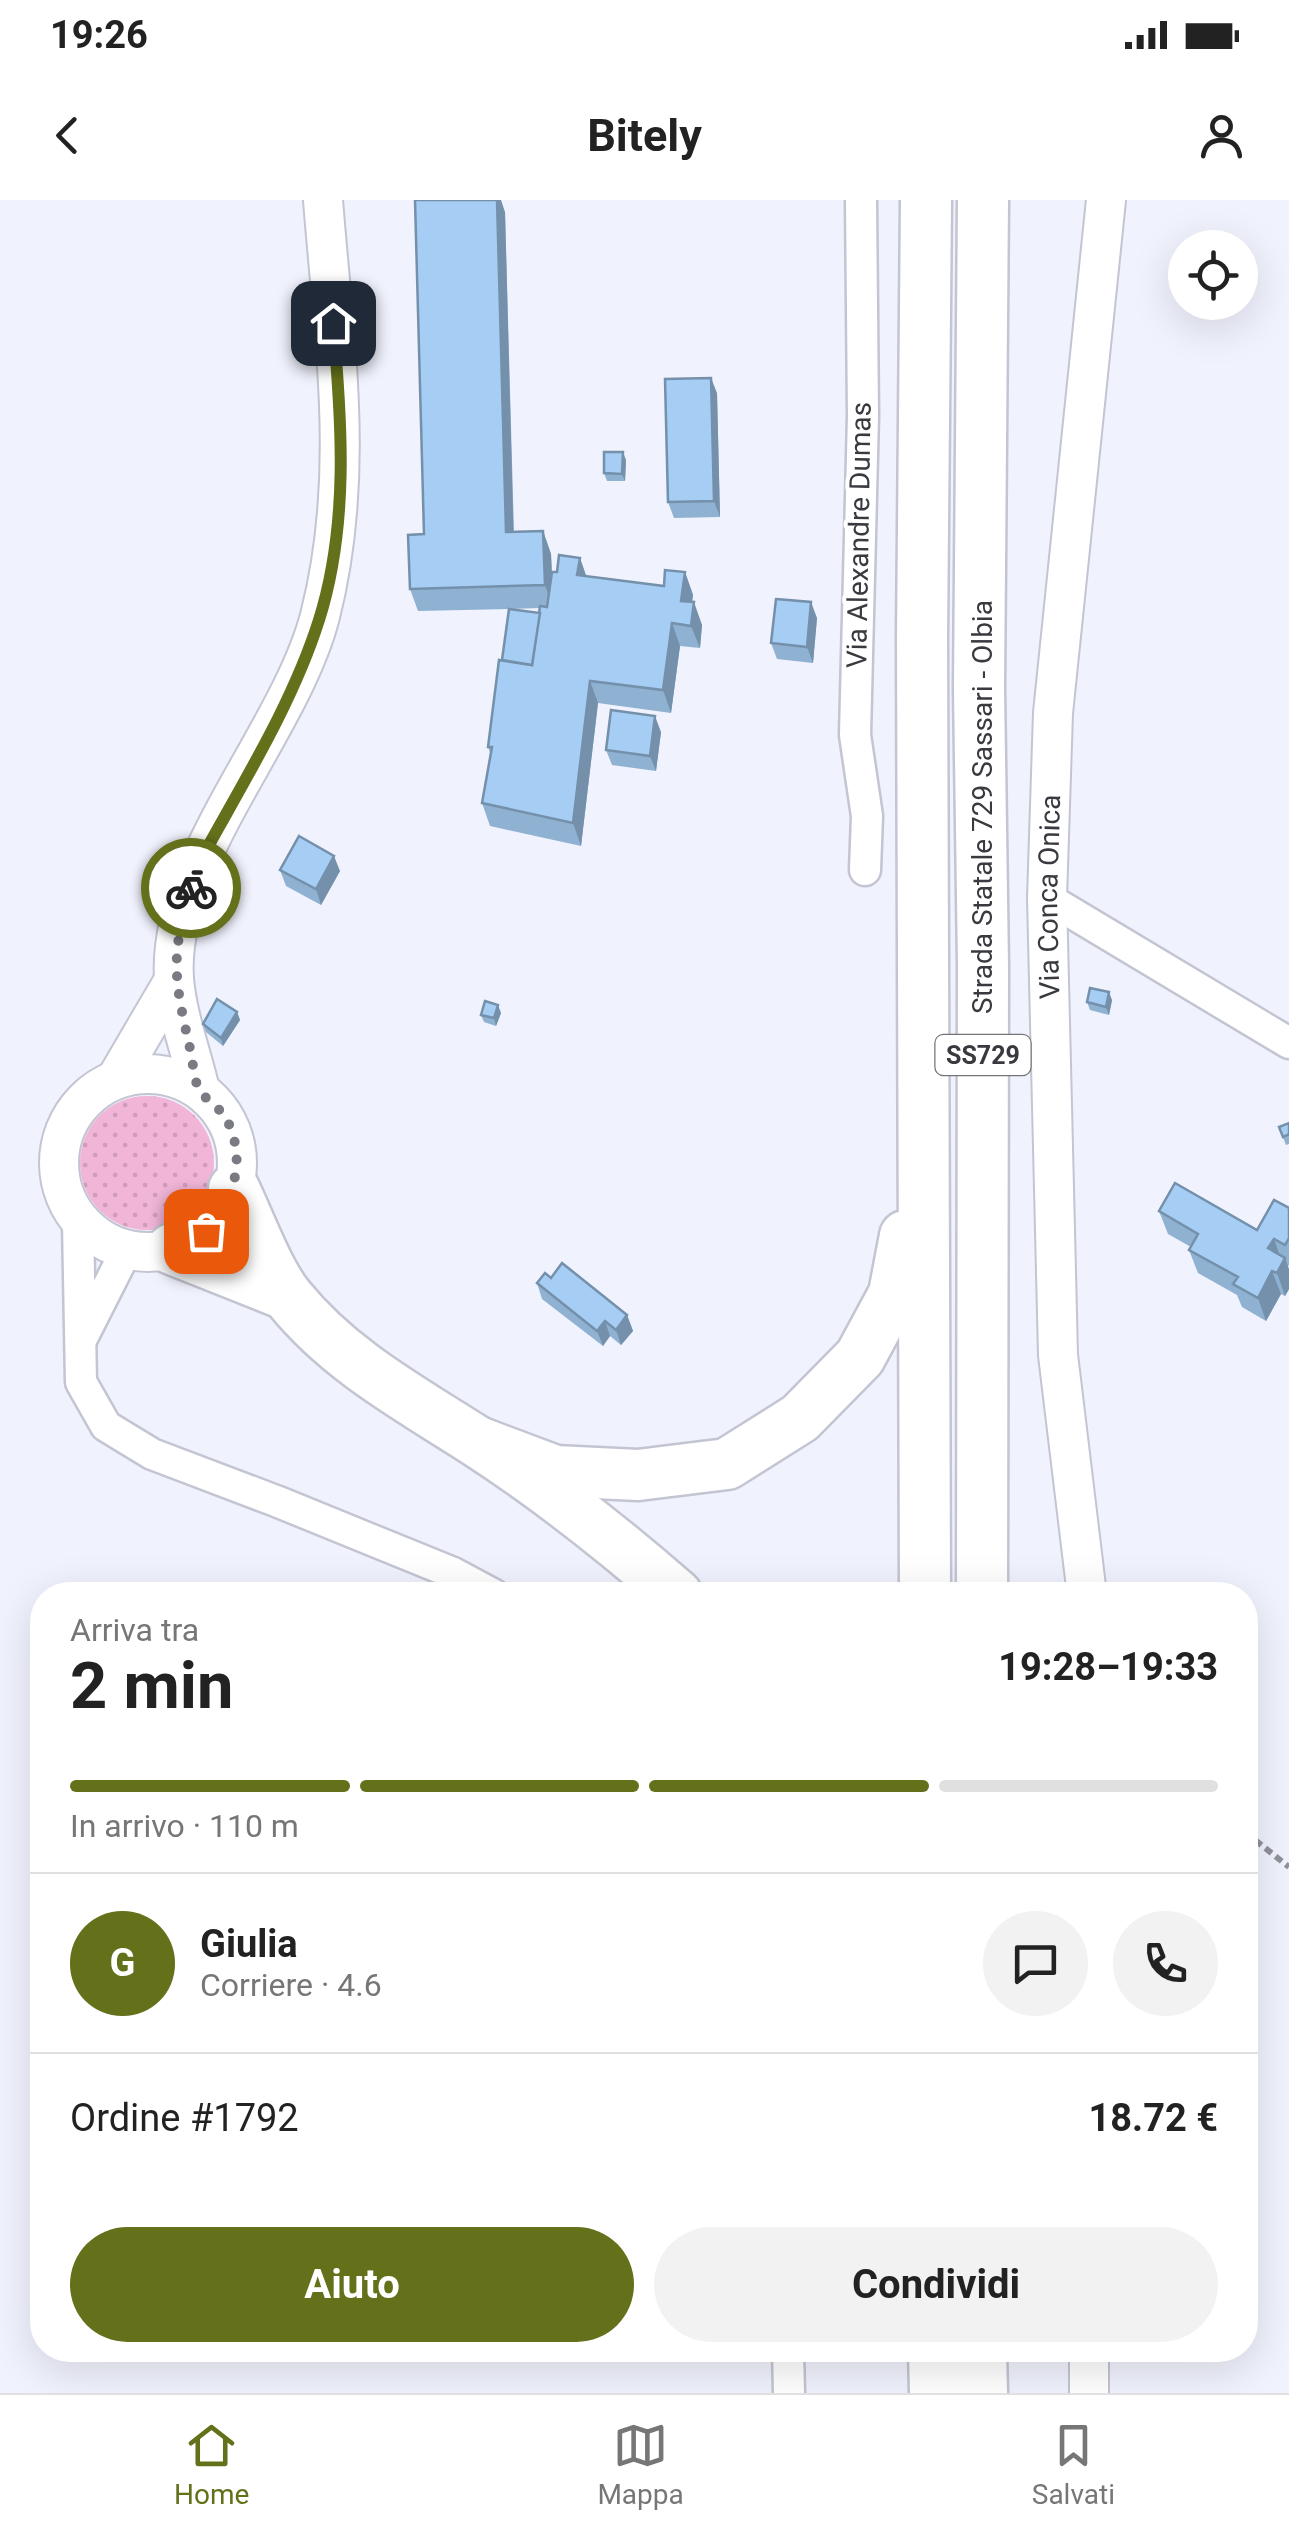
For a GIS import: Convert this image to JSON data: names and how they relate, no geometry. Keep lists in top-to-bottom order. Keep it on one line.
{"streets":{"highway":["Strada Statale 729 Sassari - Olbia","SS729"],"street":["Via Alexandre Dumas","Via Conca Onica"]},"page":{"status":"19:26","header":"Bitely","heading":["2 min","Arriva tra","19:28–19:33"],"panel":["Giulia","Corriere · 4.6","Ordine #1792","18.72 €"],"bar":"In arrivo · 110 m","round":"G","buttons":["Aiuto","Condividi"],"tabs":["Home","Mappa","Salvati"]}}
